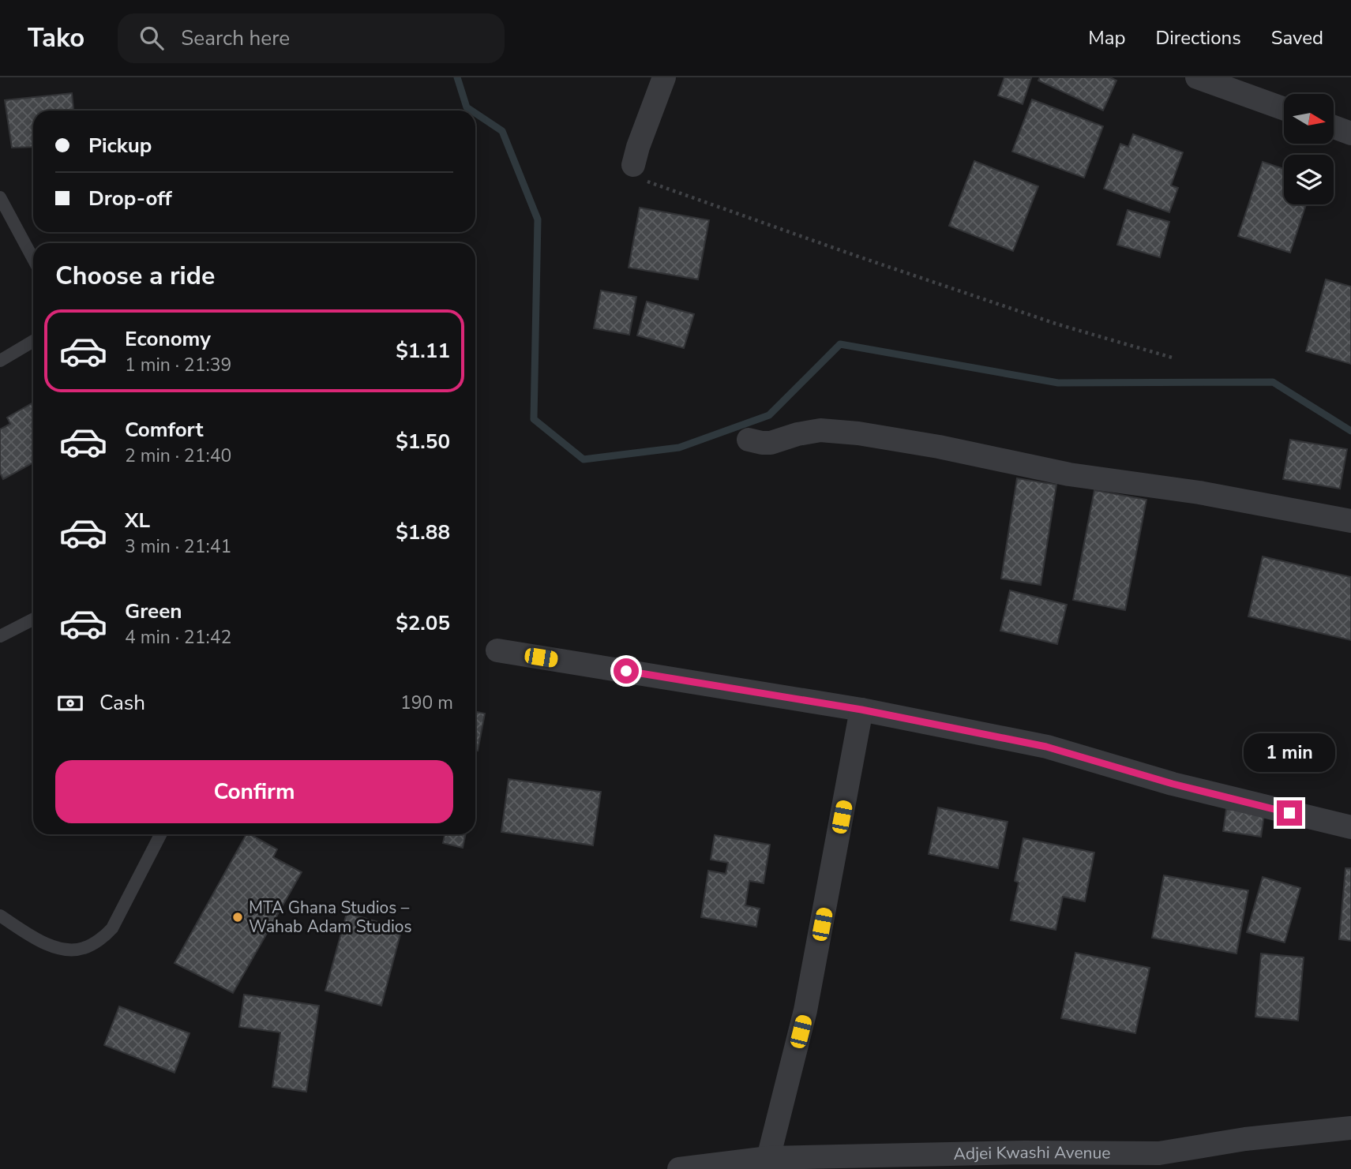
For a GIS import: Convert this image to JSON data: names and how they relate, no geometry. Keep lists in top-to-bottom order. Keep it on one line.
{"streets":{"street":["Adjei Kwashi Avenue"]},"places":["MTA Ghana Studios – Wahab Adam Studios"],"north":"right","page":{"header":"Tako","search":"Search here","nav":["Map","Directions","Saved"],"banner":["Pickup","Drop-off"],"heading":"Choose a ride","list":[{"name":"Economy","note":"1 min · 21:39","value":"$1.11"},{"name":"Comfort","note":"2 min · 21:40","value":"$1.50"},{"name":"XL","note":"3 min · 21:41","value":"$1.88"},{"name":"Green","note":"4 min · 21:42","value":"$2.05"}],"pay":["Cash","190 m"],"bubble":"1 min","buttons":"Confirm"}}
